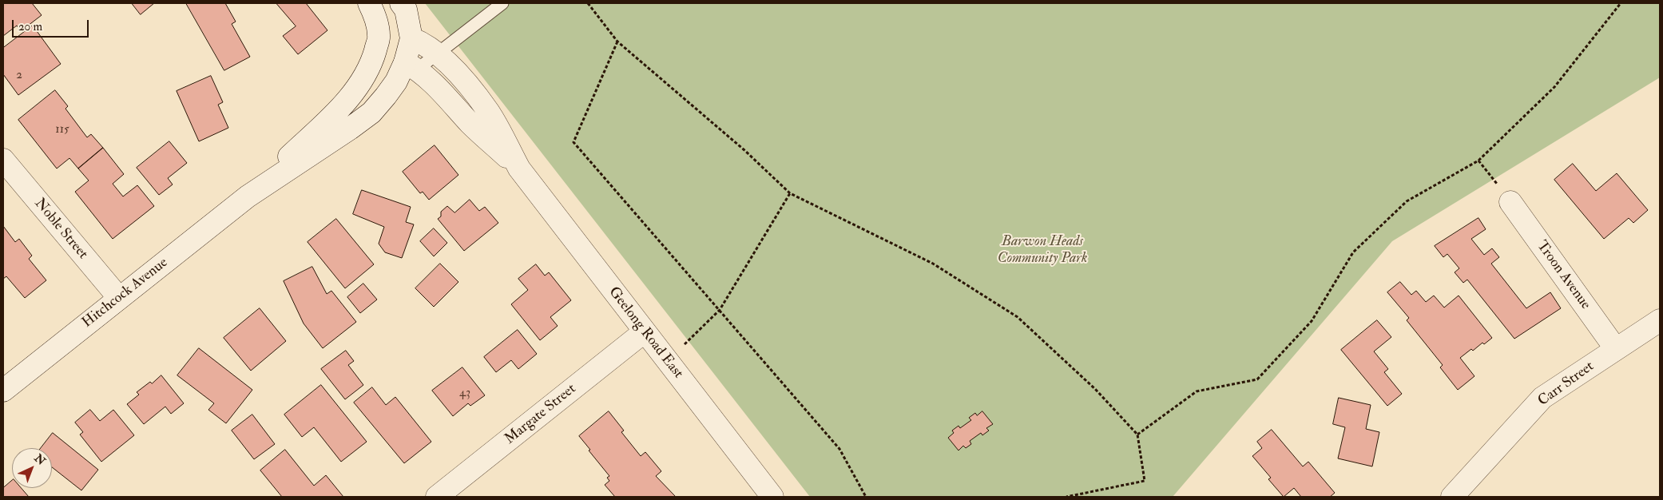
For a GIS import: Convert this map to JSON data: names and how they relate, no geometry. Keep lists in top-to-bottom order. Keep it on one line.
{"streets":{"street":["Noble Street","Troon Avenue","Hitchcock Avenue","Geelong Road East","Carr Street","Margate Street"]},"crossings":[["Noble Street","Hitchcock Avenue"],["Troon Avenue","Carr Street"],["Hitchcock Avenue","Geelong Road East"],["Geelong Road East","Margate Street"]],"parks":["Barwon Heads Community Park"],"house_numbers":["2","115","43"],"scale_bar":"20 m","north":"top right"}
